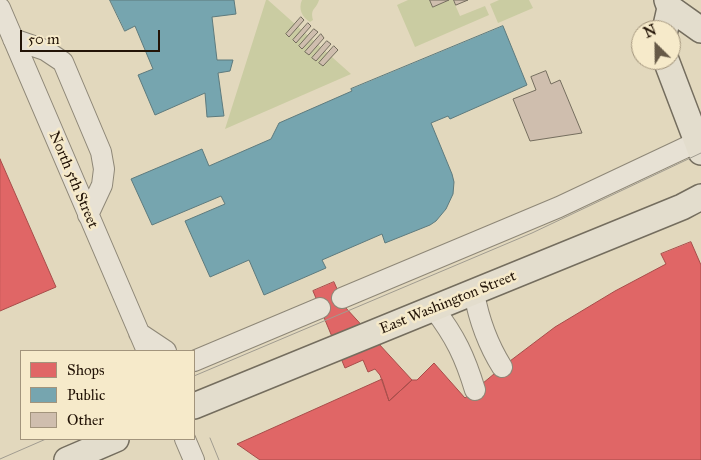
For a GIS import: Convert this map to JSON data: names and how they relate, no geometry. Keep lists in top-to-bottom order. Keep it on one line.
{"streets":{"main road":["East Washington Street"],"street":["North 5th Street"]},"legend":["Shops","Public","Other"],"scale_bar":"50 m","north":"top left"}
